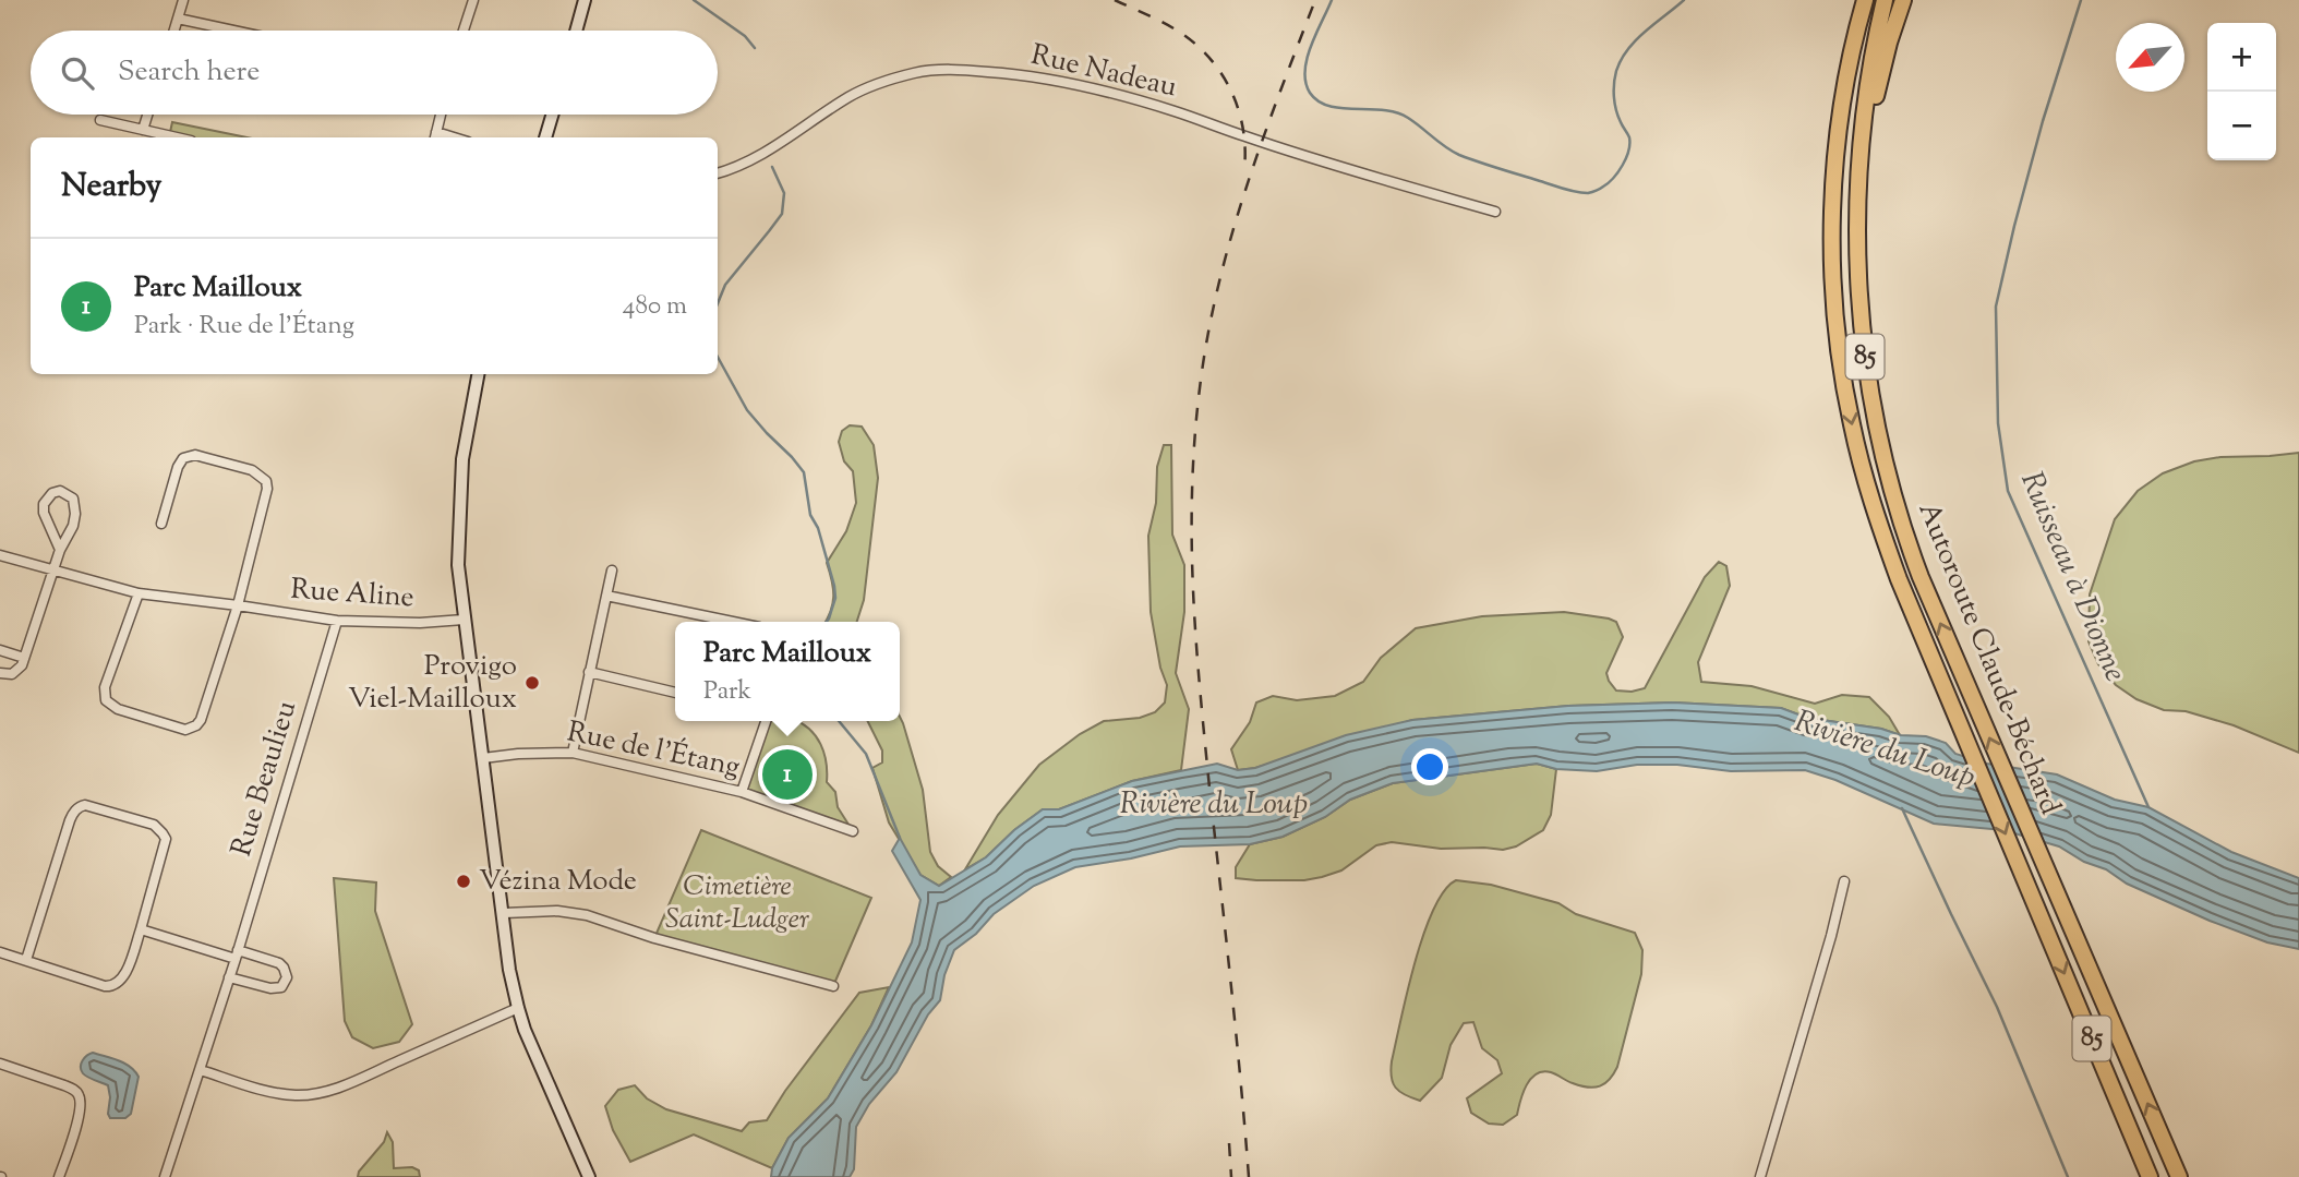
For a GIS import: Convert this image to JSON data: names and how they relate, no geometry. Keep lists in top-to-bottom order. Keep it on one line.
{"streets":{"highway":["85","Autoroute Claude-Béchard"],"street":["Rue Nadeau","Rue Aline","Rue de l'Étang","Rue Beaulieu"]},"crossings":[["Rue Aline","Rue Beaulieu"]],"water":["Ruisseau à Dionne","Rivière du Loup"],"parks":["Cimetière Saint-Ludger"],"places":["Provigo Viel-Mailloux","Vézina Mode"],"north":"bottom left","page":{"map_buttons":["+","−"],"search":"Search here","heading":"Nearby","list":[{"mark":"1","name":"Parc Mailloux","note":"Park · Rue de l'Étang","value":"480 m"}],"popup":["Parc Mailloux","Park"],"pins":"1"}}
